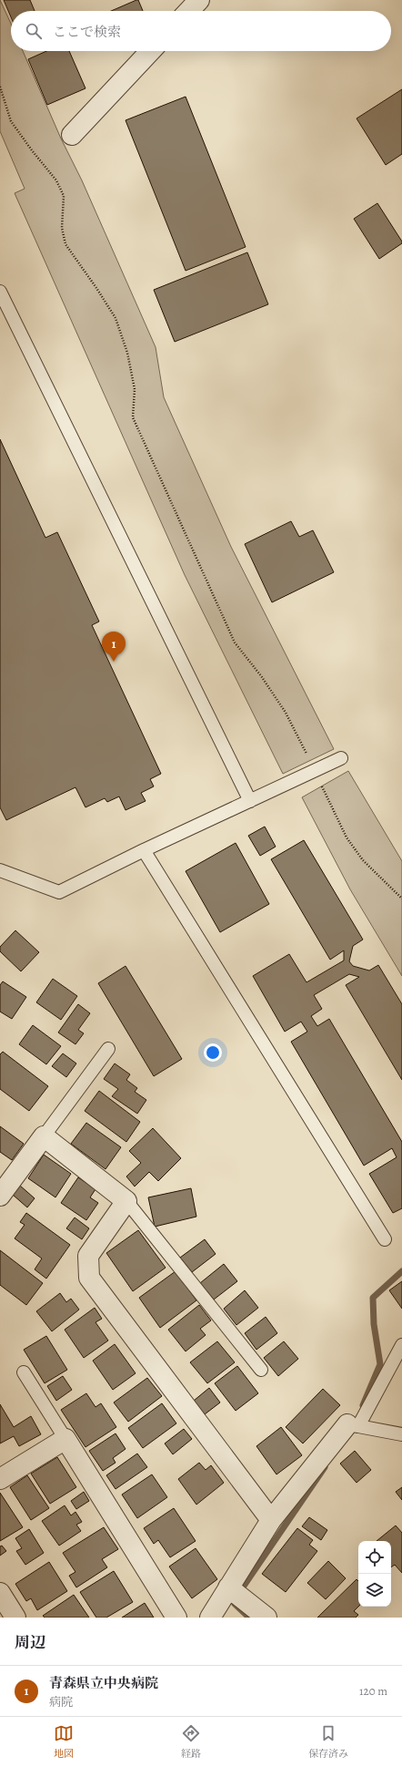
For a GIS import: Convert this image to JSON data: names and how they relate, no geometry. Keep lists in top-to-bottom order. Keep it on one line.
{"page":{"search":"ここで検索","pins":"1","heading":"周辺","list":[{"mark":"1","name":"青森県立中央病院","note":"病院","value":"120 m"}],"nav":["地図","経路","保存済み"]}}
